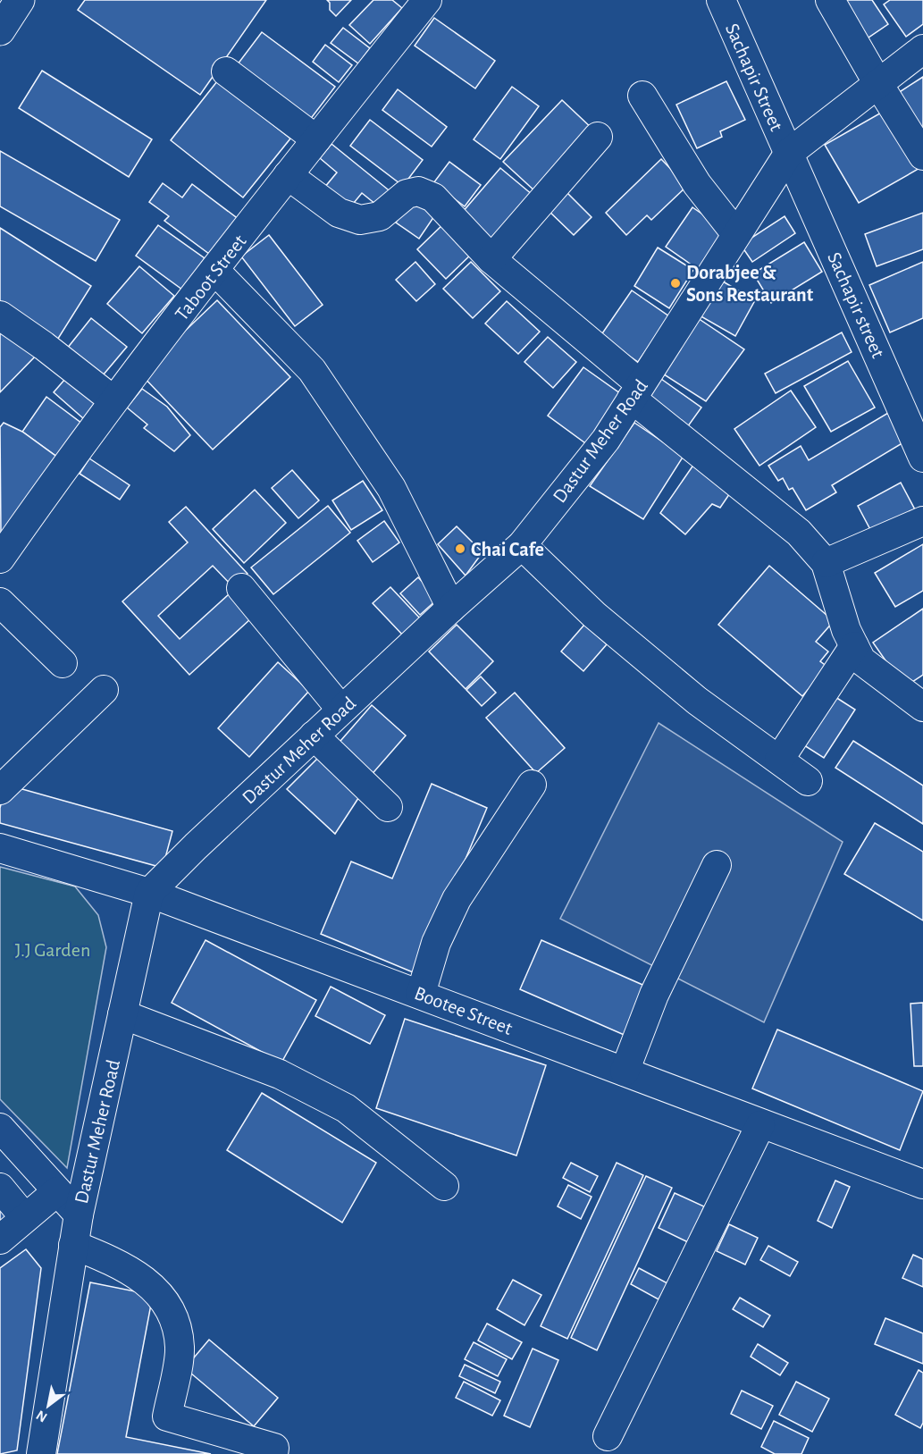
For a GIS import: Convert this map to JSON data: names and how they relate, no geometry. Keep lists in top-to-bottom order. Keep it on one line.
{"streets":{"street":["Sachapir Street","Taboot Street","Sachapir street","Dastur Meher Road","Bootee Street"]},"crossings":[["Sachapir Street","Sachapir street"],["Sachapir Street","Dastur Meher Road"],["Sachapir street","Dastur Meher Road"],["Dastur Meher Road","Bootee Street"]],"parks":["J.J Garden"],"places":["Dorabjee & Sons Restaurant","Chai Cafe"],"north":"bottom left"}
